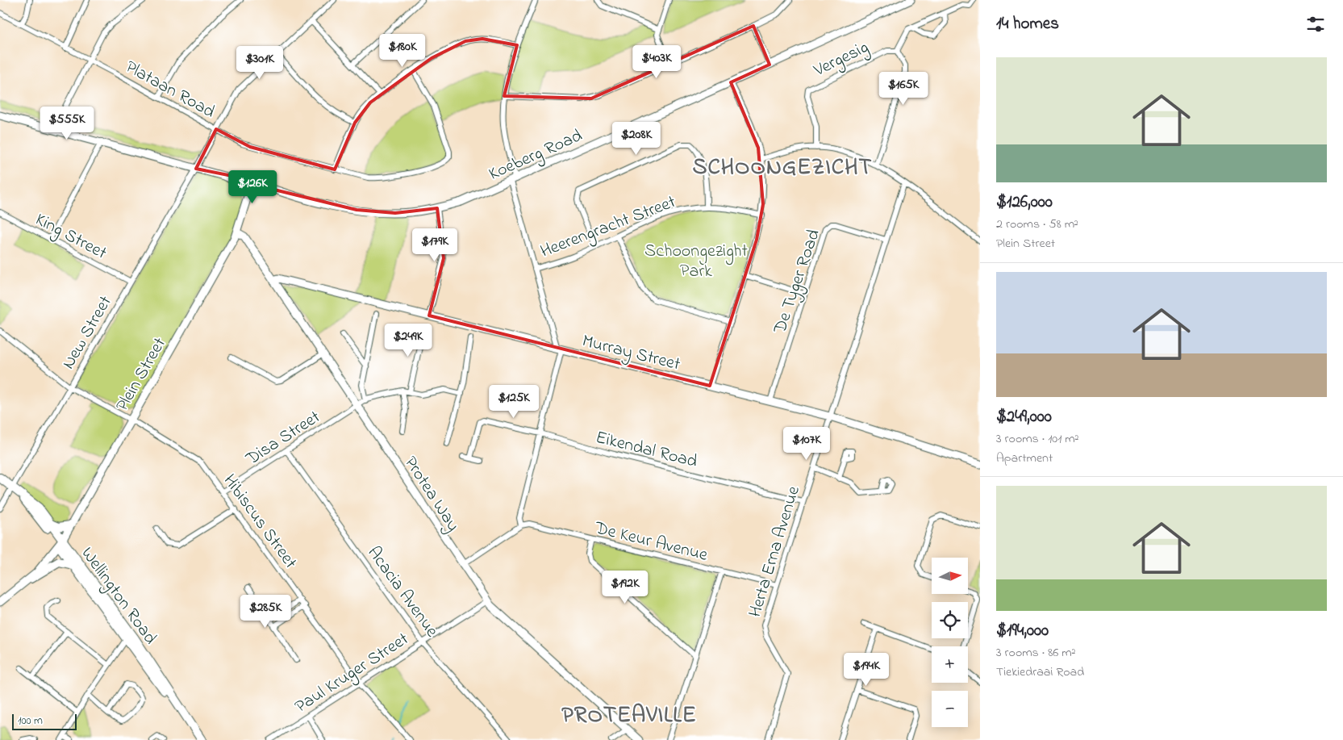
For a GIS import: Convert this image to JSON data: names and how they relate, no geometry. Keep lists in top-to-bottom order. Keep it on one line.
{"streets":{"main road":["Wellington Road"],"street":["Vergesig","Plataan Road","Koeberg Road","Heerengracht Street","King Street","De Tyger Road","New Street","Murray Street","Plein Street","Disa Street","Eikendal Road","Protea Way","Hibiscus Street","De Keur Avenue","Herta Erna Avenue","Acacia Avenue","Paul Kruger Street"]},"crossings":[["Plataan Road","New Street"],["Koeberg Road","New Street"],["Koeberg Road","Plein Street"],["King Street","New Street"],["De Tyger Road","Murray Street"],["De Tyger Road","Herta Erna Avenue"],["New Street","Hibiscus Street"],["New Street","Wellington Road"],["Murray Street","Protea Way"],["Murray Street","Herta Erna Avenue"],["Plein Street","Protea Way"],["Plein Street","Hibiscus Street"],["Plein Street","Wellington Road"],["Disa Street","Protea Way"],["Disa Street","Hibiscus Street"],["Disa Street","Acacia Avenue"],["Eikendal Road","Herta Erna Avenue"],["Protea Way","Paul Kruger Street"],["Hibiscus Street","Paul Kruger Street"],["De Keur Avenue","Herta Erna Avenue"],["Acacia Avenue","Paul Kruger Street"]],"districts":["SCHOONGEZICHT","PROTEAVILLE"],"parks":["Schoongezight Park"],"scale_bar":"100 m","north":"right","page":{"heading":"14 homes","price":["$180K","$403K","$301K","$165K","$555K","$208K","$126K","$179K","$249K","$125K","$107K","$192K","$285K","$194K"],"list":[{"name":"$126,000","note":"2 rooms · 58 m² · Plein Street"},{"name":"$249,000","note":"3 rooms · 101 m² · Apartment"},{"name":"$194,000","note":"3 rooms · 86 m² · Tiekiedraai Road"}],"map_buttons":["+","−"],"scale":"100 m"}}
